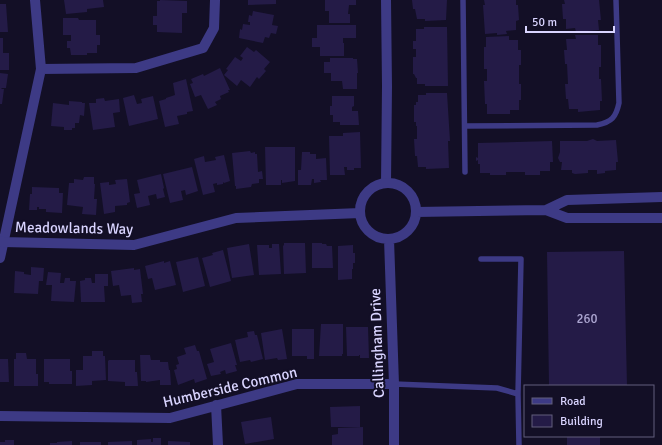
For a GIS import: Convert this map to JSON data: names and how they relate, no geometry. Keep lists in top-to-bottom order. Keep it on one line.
{"streets":{"street":["Meadowlands Way","Callingham Drive","Humberside Common"]},"crossings":[["Meadowlands Way","Callingham Drive"],["Callingham Drive","Humberside Common"]],"house_numbers":["260"],"legend":["Road","Building"],"scale_bar":"50 m"}
